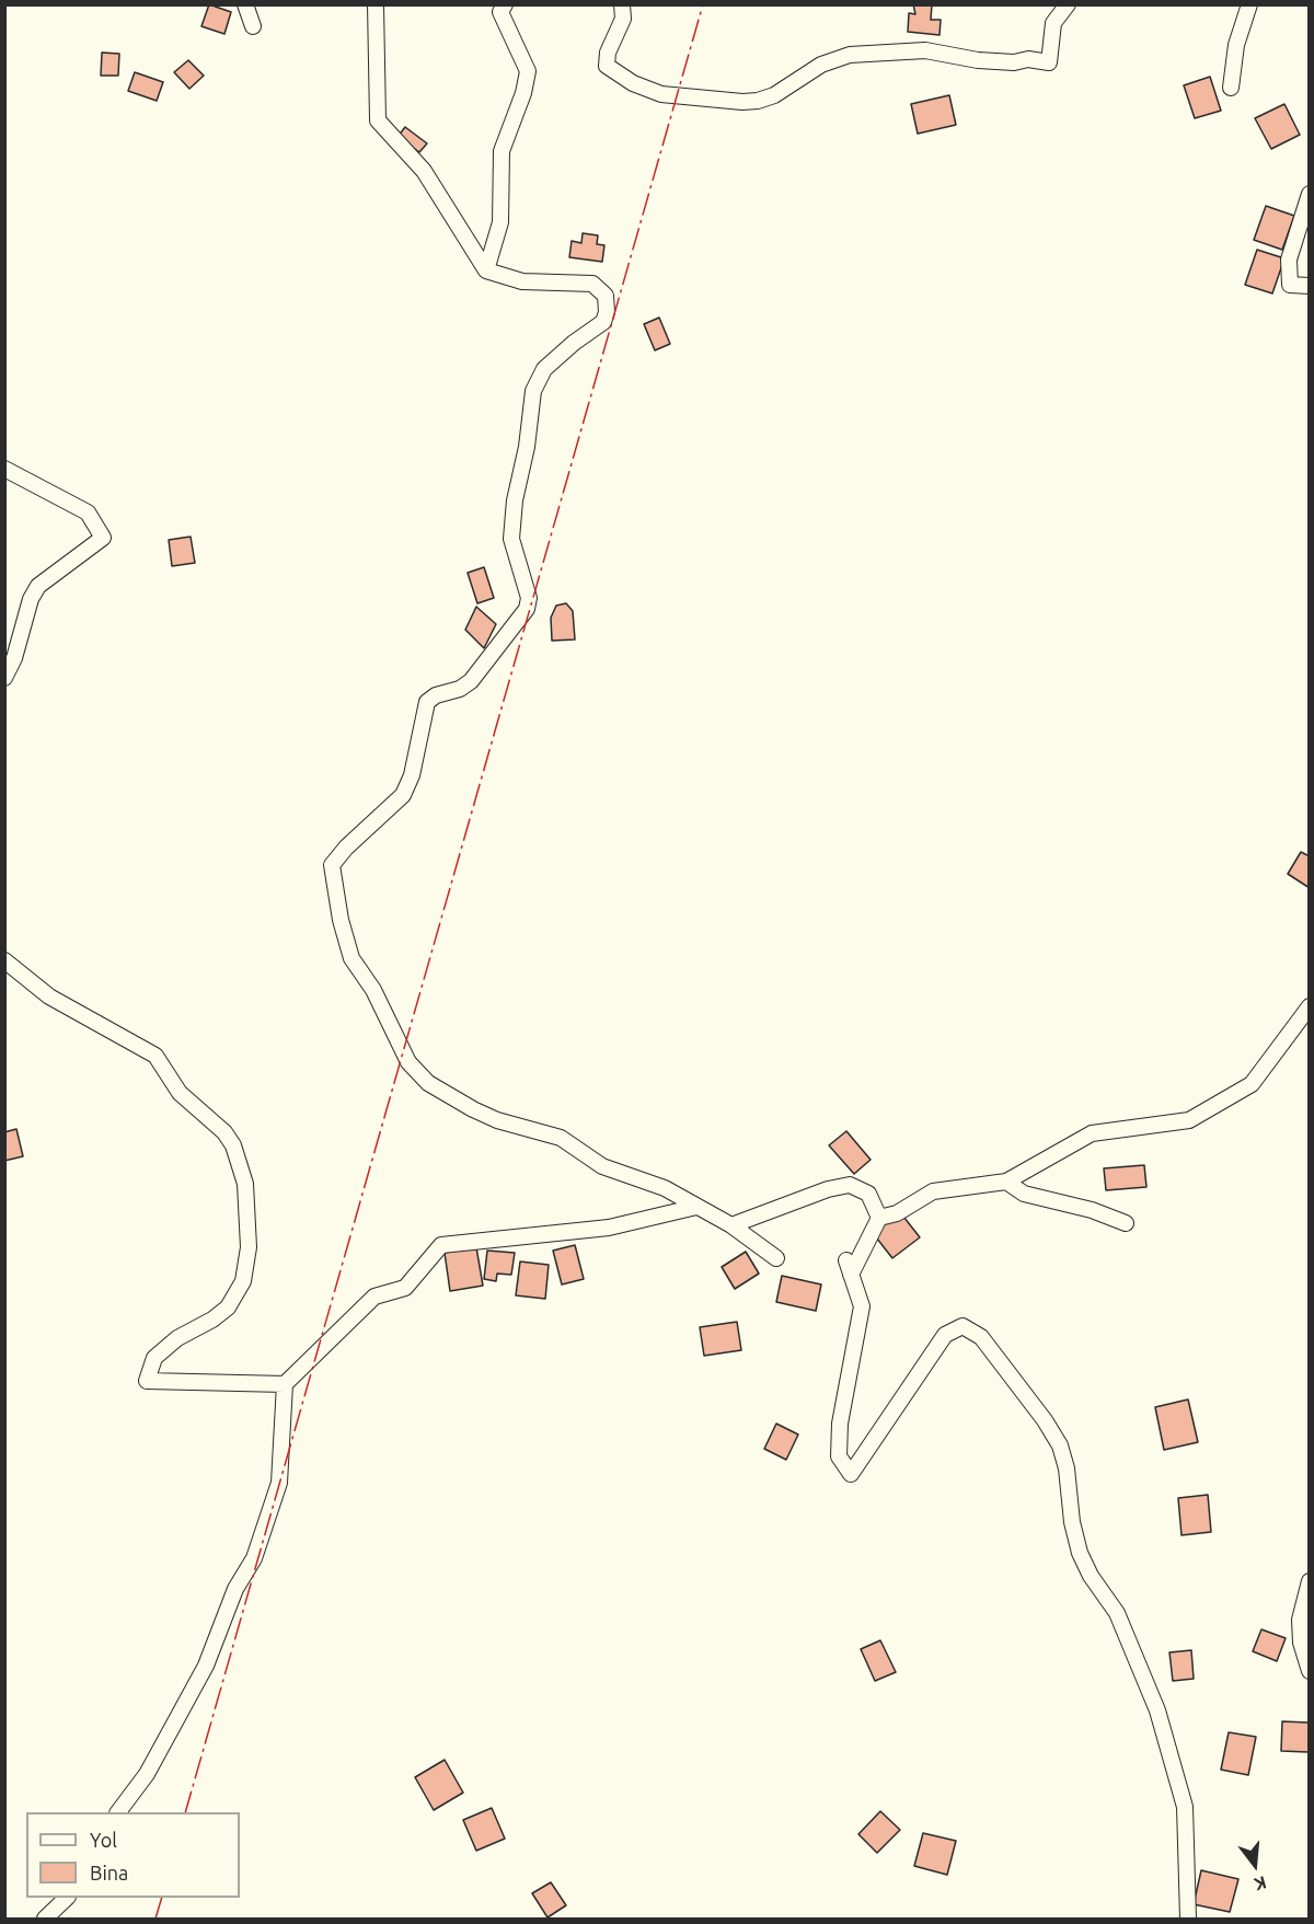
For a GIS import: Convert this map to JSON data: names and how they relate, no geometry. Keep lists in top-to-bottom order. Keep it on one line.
{"legend":["Yol","Bina"],"north":"bottom"}
